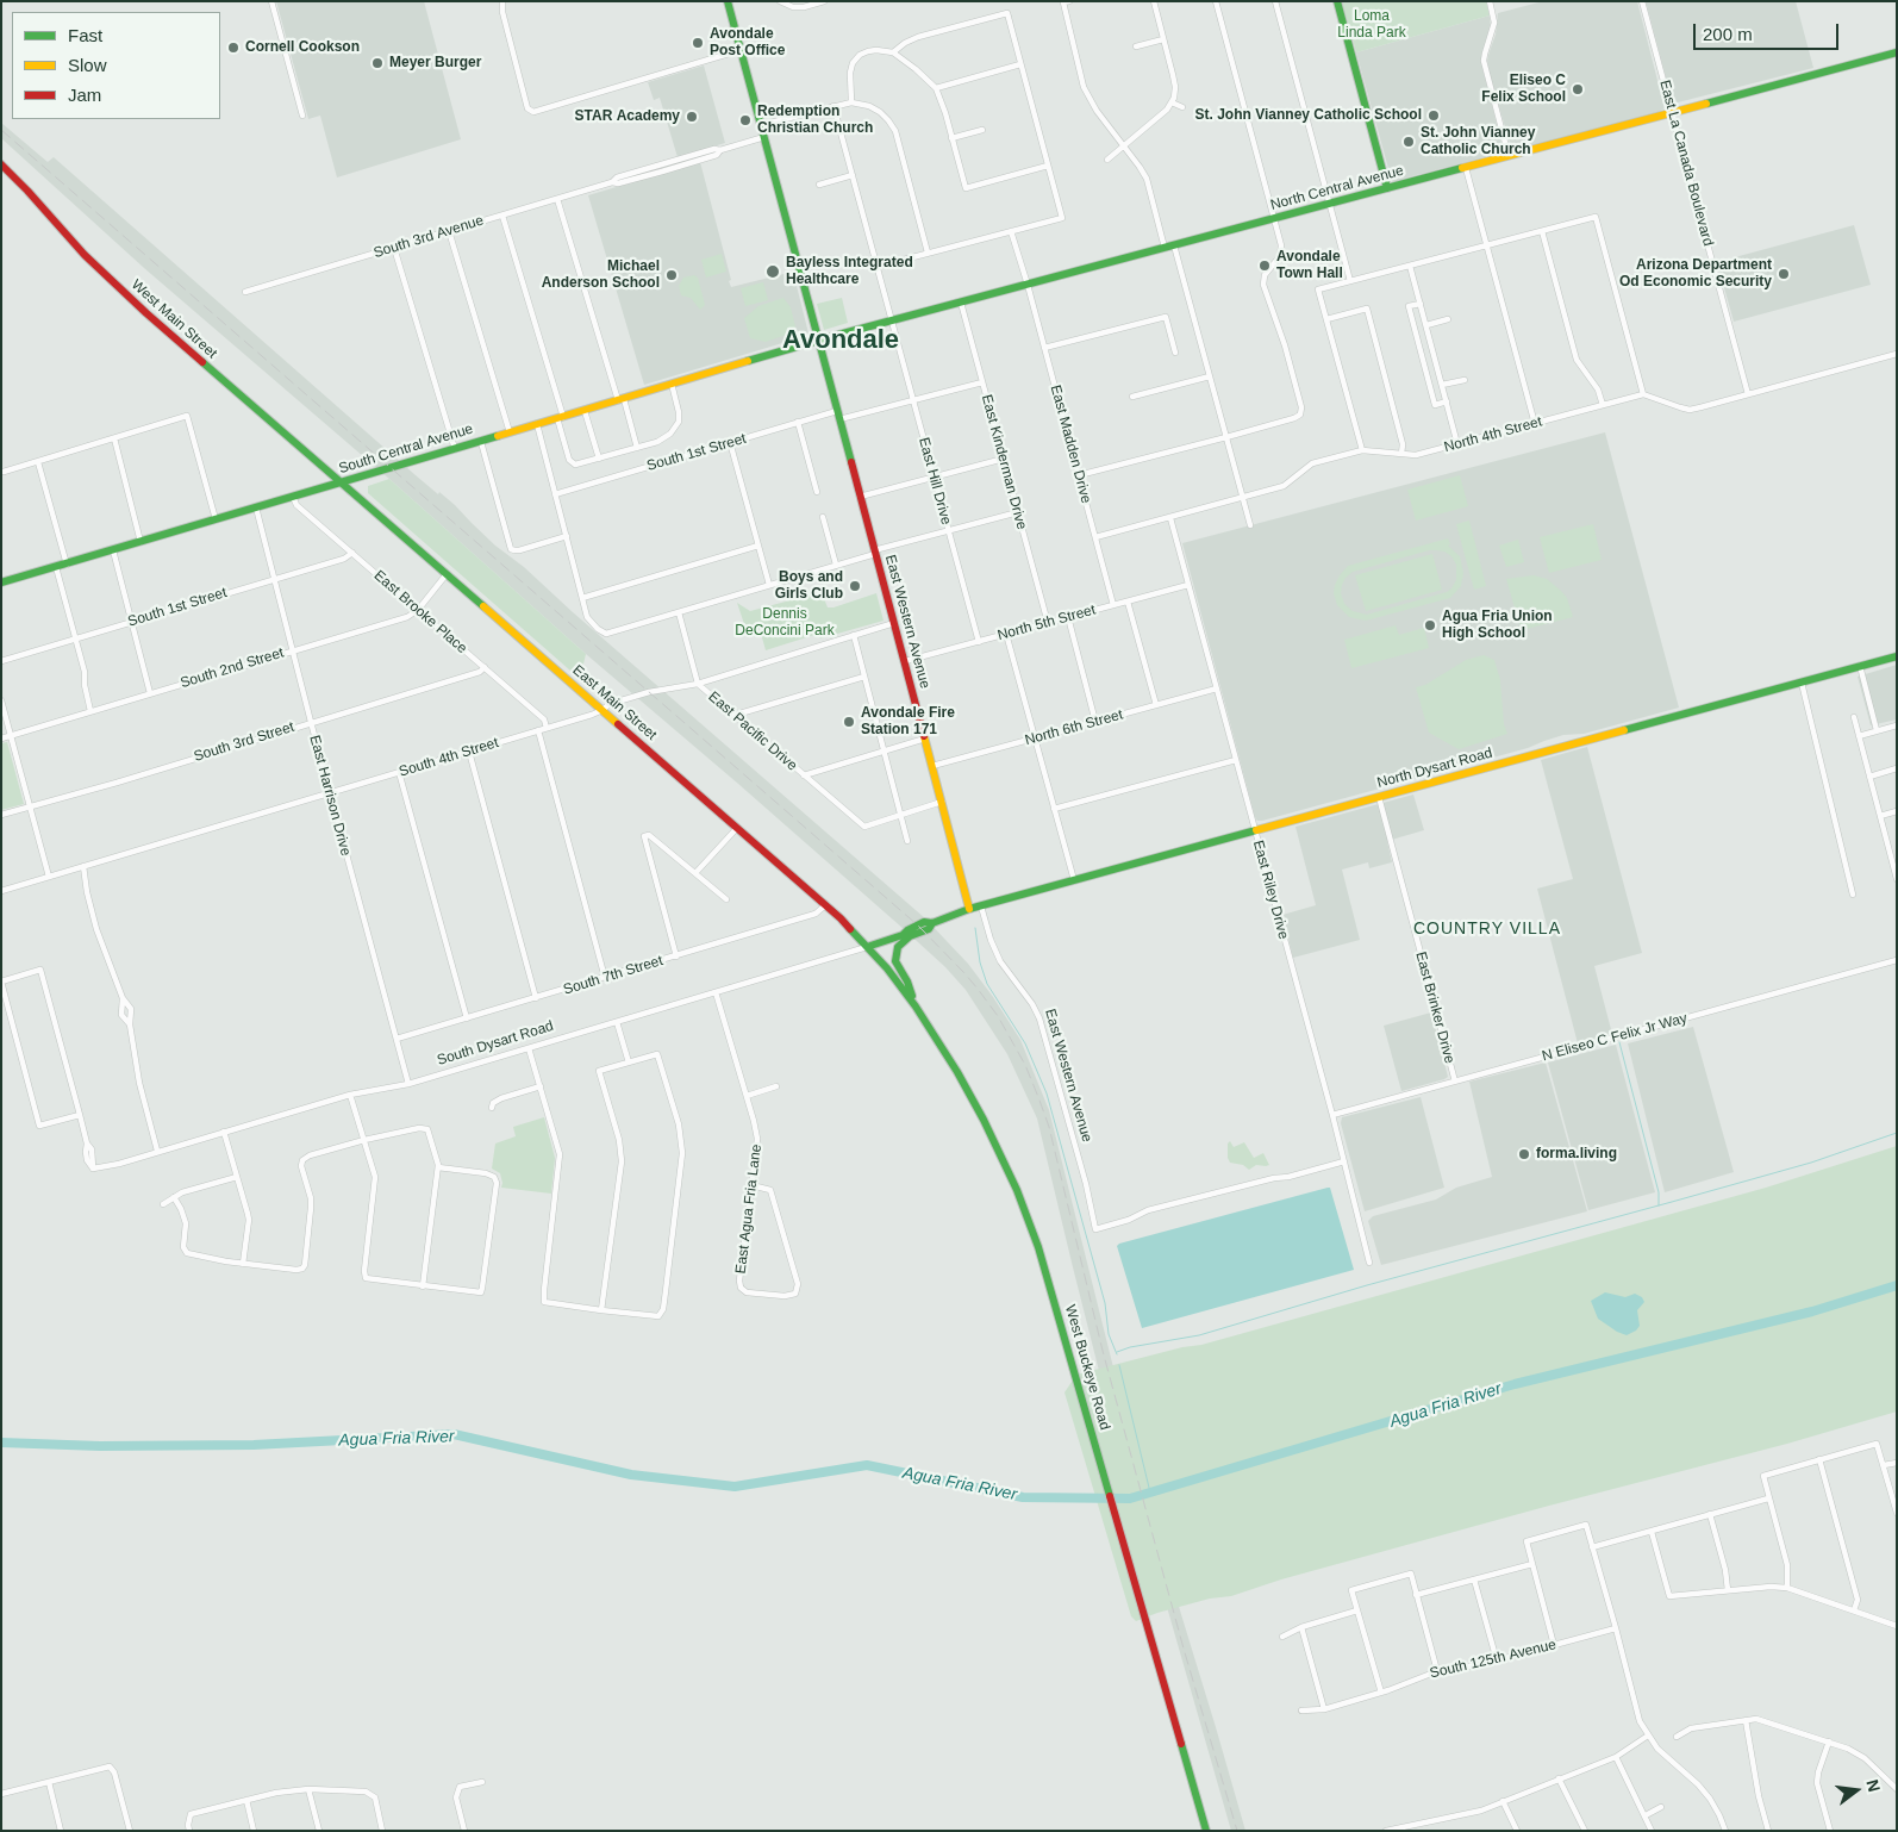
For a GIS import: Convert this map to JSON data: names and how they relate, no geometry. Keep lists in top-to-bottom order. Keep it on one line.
{"streets":{"main road":["North Central Avenue","West Main Street","South Central Avenue","East Western Avenue","East Main Street","North Dysart Road","South Dysart Road","West Buckeye Road"],"street":["East La Canada Boulevard","South 3rd Avenue","North 4th Street","East Madden Drive","South 1st Street","East Kinderman Drive","East Hill Drive","East Brooke Place","North 5th Street","South 2nd Street","North 6th Street","East Pacific Drive","South 3rd Street","South 4th Street","East Harrison Drive","East Riley Drive","South 7th Street","East Brinker Drive","N Eliseo C Felix Jr Way","East Agua Fria Lane","South 125th Avenue"]},"crossings":[["East La Canada Boulevard","North Central Avenue"],["North Central Avenue","East Madden Drive"],["North Central Avenue","South Central Avenue"],["North Central Avenue","East Kinderman Drive"],["North Central Avenue","East Hill Drive"],["North Central Avenue","East Western Avenue"],["South 3rd Avenue","East Western Avenue"],["West Main Street","South Central Avenue"],["West Main Street","East Main Street"],["North 4th Street","East Madden Drive"],["North 4th Street","East Riley Drive"],["East Madden Drive","North 5th Street"],["South Central Avenue","East Brooke Place"],["South Central Avenue","East Western Avenue"],["South Central Avenue","East Main Street"],["South Central Avenue","East Harrison Drive"],["South 1st Street","East Brooke Place"],["South 1st Street","East Western Avenue"],["South 1st Street","East Harrison Drive"],["East Kinderman Drive","North 5th Street"],["East Hill Drive","North 5th Street"],["East Brooke Place","South 2nd Street"],["East Brooke Place","South 3rd Street"],["East Brooke Place","South 4th Street"],["East Western Avenue","North 5th Street"],["East Western Avenue","North 6th Street"],["East Western Avenue","South 4th Street"],["East Western Avenue","North Dysart Road"],["East Western Avenue","East Riley Drive"],["East Western Avenue","South Dysart Road"],["North 5th Street","East Riley Drive"],["South 2nd Street","East Main Street"],["South 2nd Street","East Harrison Drive"],["East Main Street","South 4th Street"],["East Main Street","South 7th Street"],["East Main Street","South Dysart Road"],["East Main Street","West Buckeye Road"],["North 6th Street","East Riley Drive"],["East Pacific Drive","South 4th Street"],["South 3rd Street","East Harrison Drive"],["South 4th Street","East Harrison Drive"],["North Dysart Road","East Riley Drive"],["North Dysart Road","East Brinker Drive"],["North Dysart Road","South Dysart Road"],["East Harrison Drive","South 7th Street"],["East Harrison Drive","South Dysart Road"],["East Riley Drive","N Eliseo C Felix Jr Way"],["East Brinker Drive","N Eliseo C Felix Jr Way"],["South Dysart Road","East Agua Fria Lane"],["South Dysart Road","West Buckeye Road"]],"districts":["Avondale","COUNTRY VILLA"],"water":["Agua Fria River"],"parks":["Loma Linda Park","Dennis DeConcini Park"],"places":["Avondale Post Office","Cornell Cookson","Meyer Burger","Eliseo C Felix School","St. John Vianney Catholic School","STAR Academy","Redemption Christian Church","St. John Vianney Catholic Church","Avondale Town Hall","Bayless Integrated Healthcare","Arizona Department Od Economic Security","Michael Anderson School","Boys and Girls Club","Agua Fria Union High School","Avondale Fire Station 171","forma.living"],"legend":["Fast","Slow","Jam"],"scale_bar":"200 m","north":"right"}
